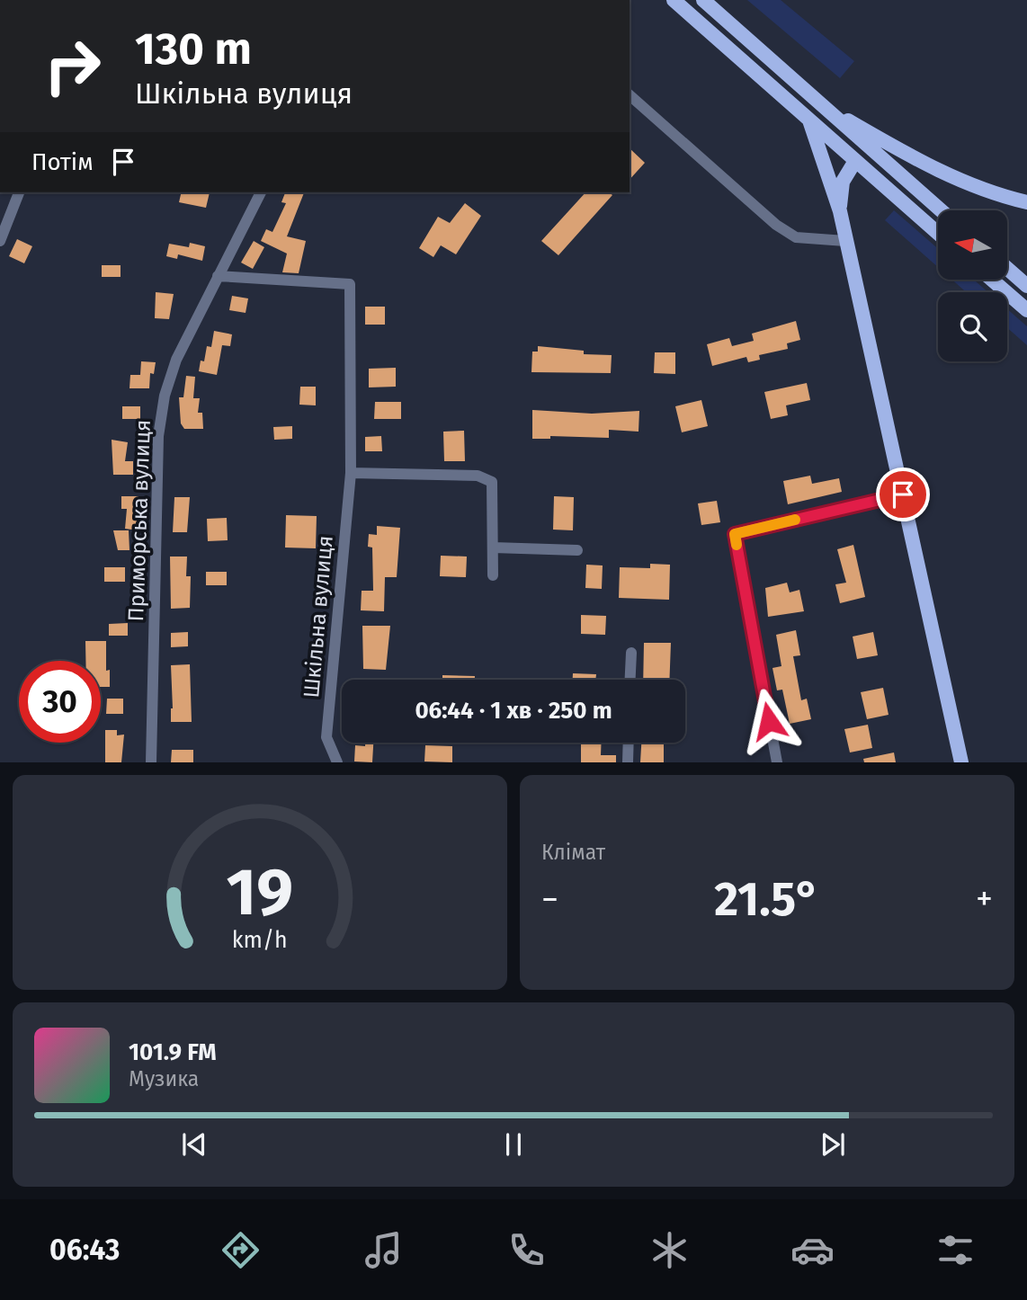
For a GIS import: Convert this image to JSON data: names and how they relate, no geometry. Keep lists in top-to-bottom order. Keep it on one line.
{"streets":{"street":["Приморська вулиця","Шкільна вулиця"]},"crossings":[["Приморська вулиця","Шкільна вулиця"]],"north":"left","page":{"turn":["130 m","Шкільна вулиця"],"then":"Потім","limit":"30","trip":"06:44 · 1 хв · 250 m","tile":"Клімат","heat":["−","21.5°","+"],"song":["101.9 FM","Музика"],"tabs":"06:43","gauge":["19","km/h"]}}
